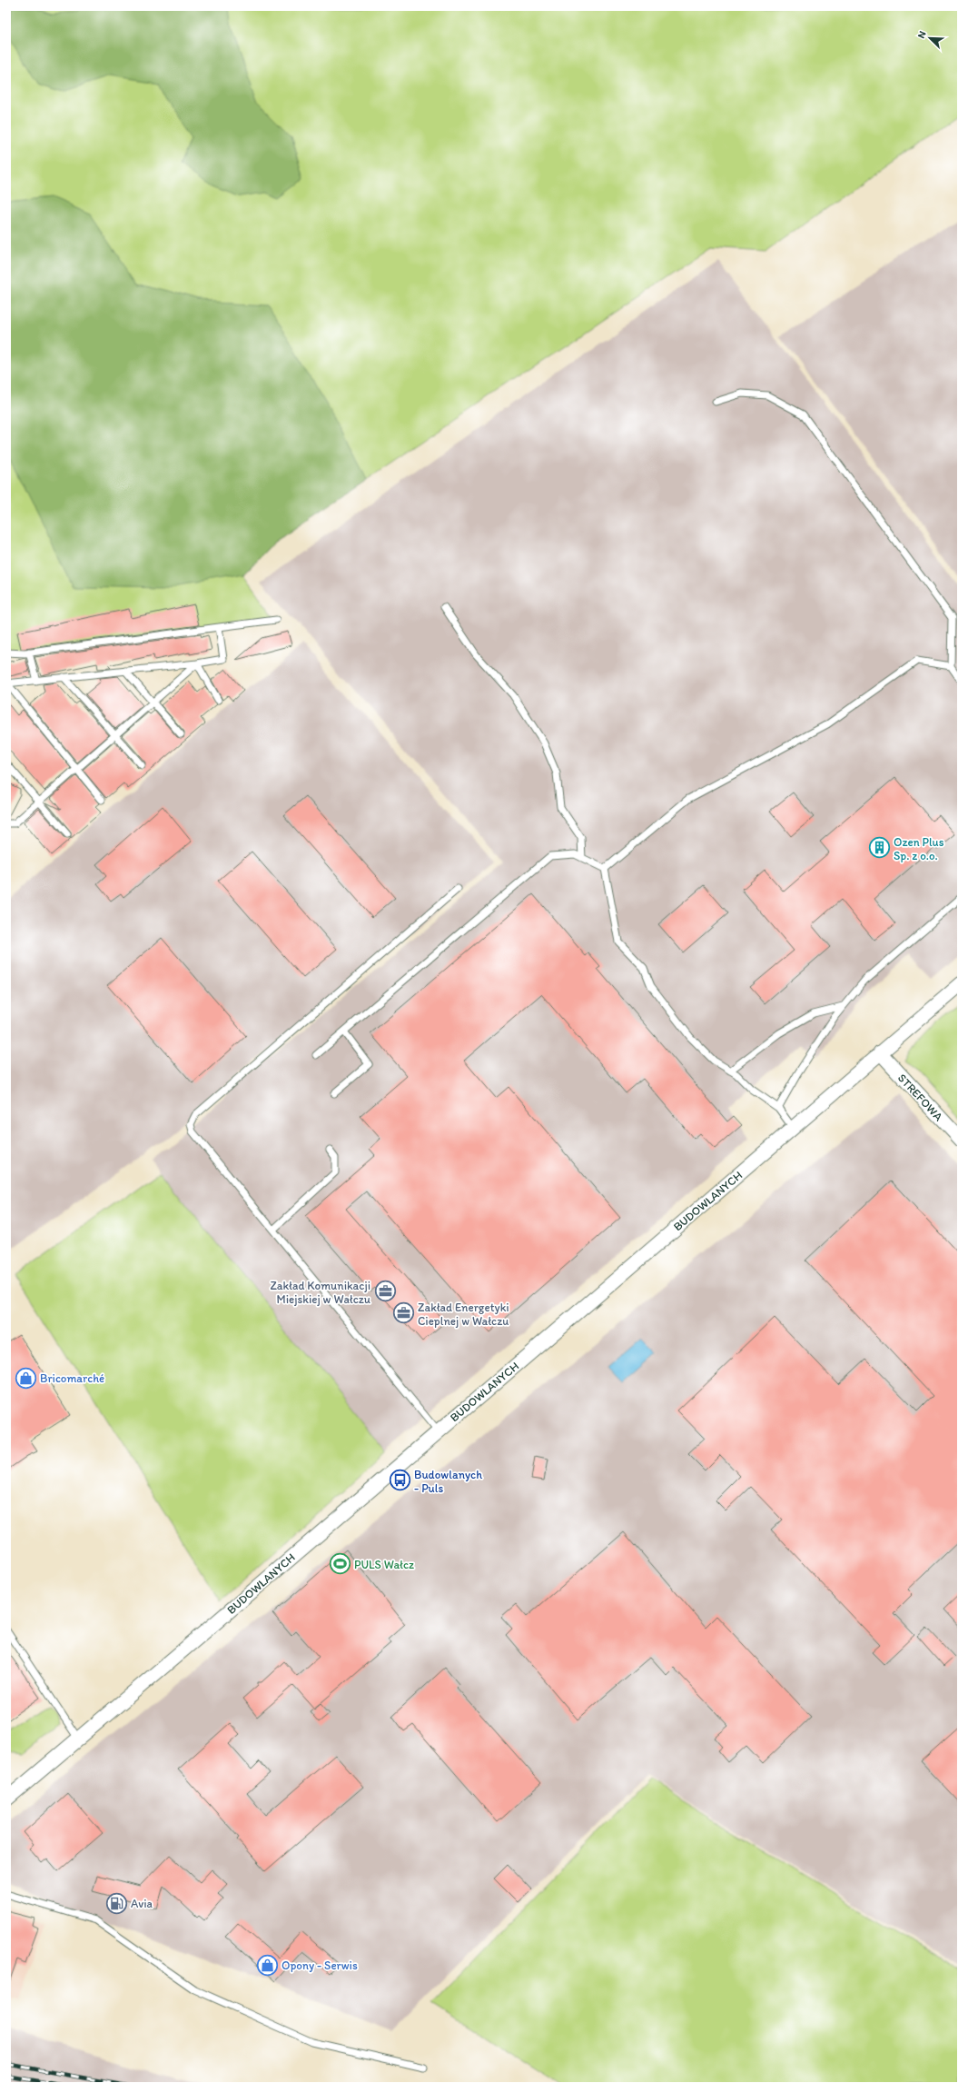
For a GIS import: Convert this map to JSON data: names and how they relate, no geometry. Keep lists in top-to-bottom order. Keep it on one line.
{"streets":{"street":["STREFOWA","BUDOWLANYCH"]},"crossings":[["STREFOWA","BUDOWLANYCH"]],"places":{"building":["Ozen Plus Sp. z o.o."],"office":["Zakład Komunikacji Miejskiej w Wałczu","Zakład Energetyki Cieplnej w Wałczu"],"shop":["Bricomarché","Opony - Serwis"],"bus stop":["Budowlanych - Puls"],"sports":["PULS Wałcz"],"fuel station":["Avia"]},"north":"top left"}
